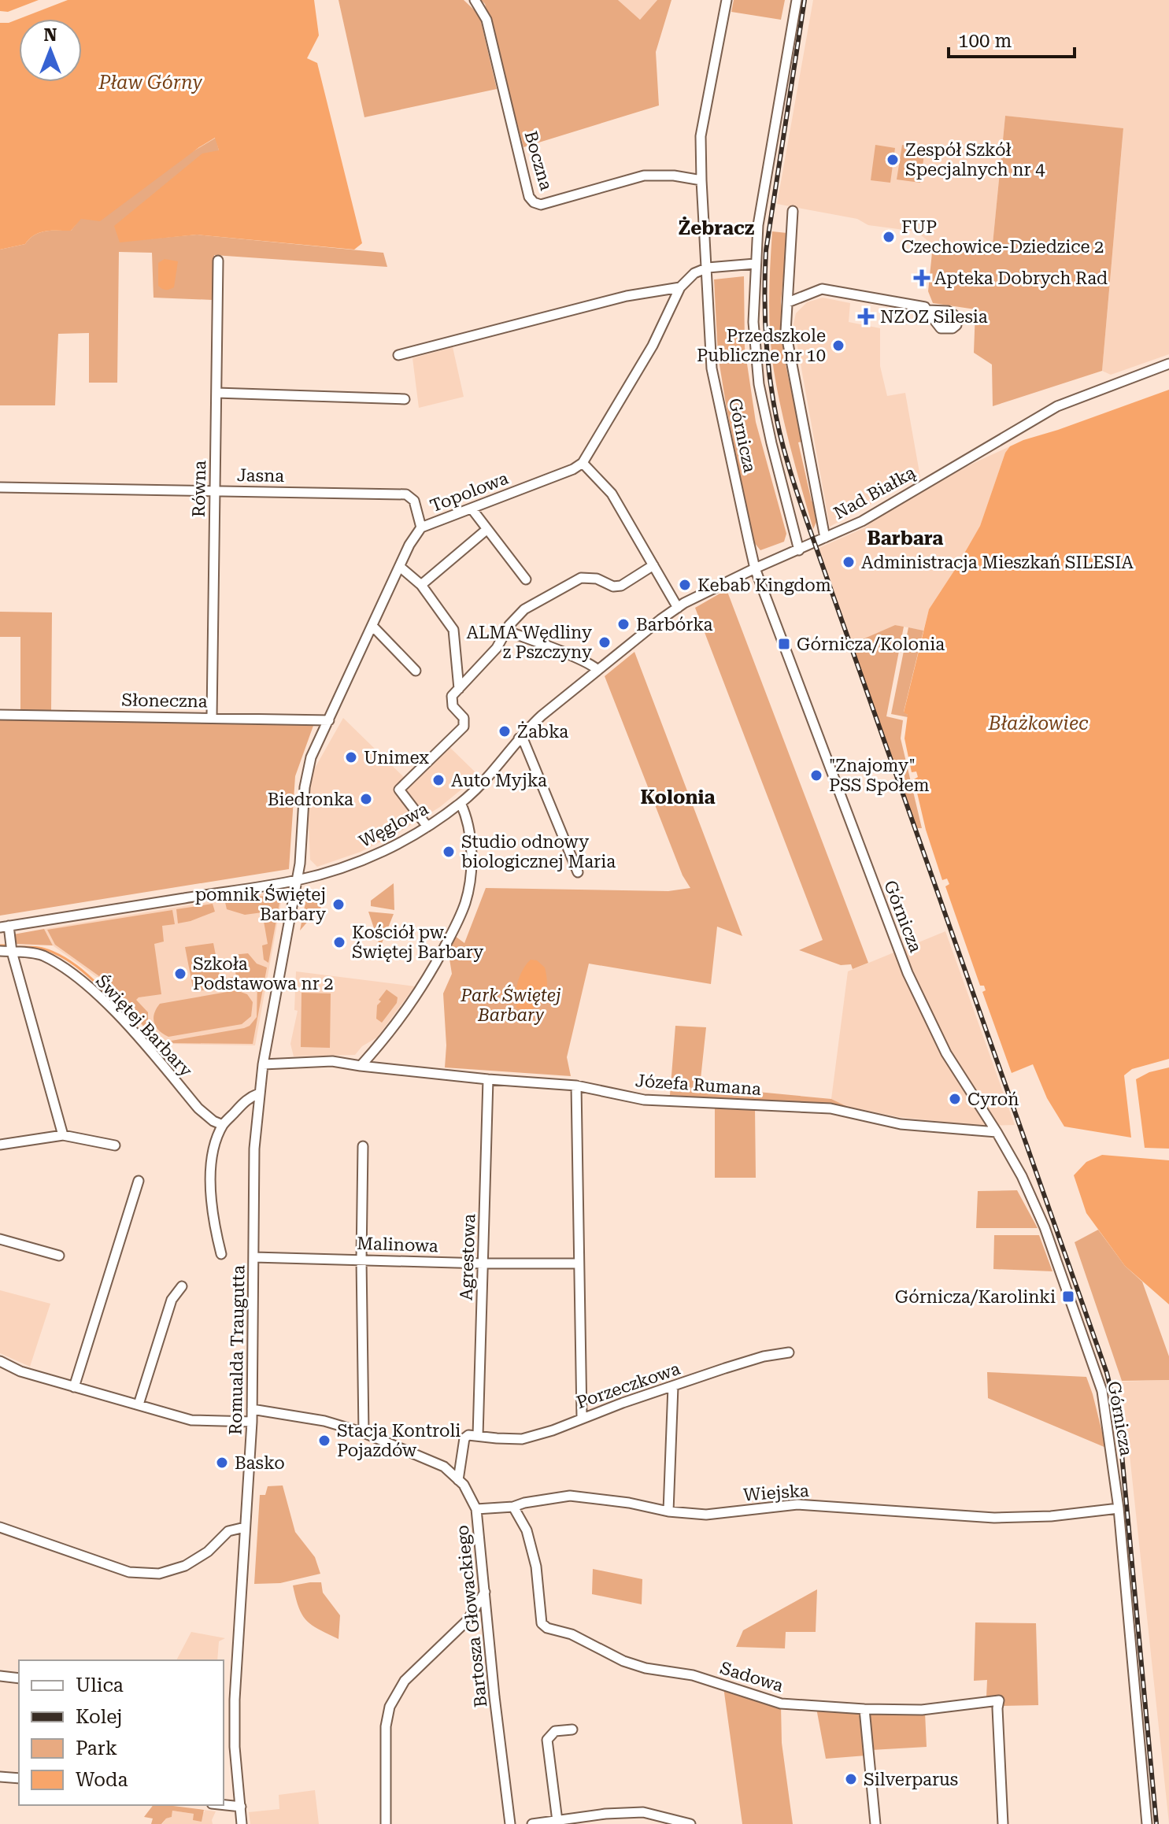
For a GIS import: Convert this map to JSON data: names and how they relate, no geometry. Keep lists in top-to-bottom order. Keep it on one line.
{"streets":{"street":["Boczna","Górnicza","Jasna","Równa","Topolowa","Nad Białką","Słoneczna","Węglowa","Świętej Barbary","Józefa Rumana","Malinowa","Agrestowa","Romualda Traugutta","Porzeczkowa","Wiejska","Bartosza Głowackiego","Sadowa"]},"crossings":[["Boczna","Górnicza"],["Górnicza","Węglowa"],["Górnicza","Józefa Rumana"],["Górnicza","Wiejska"],["Jasna","Równa"],["Jasna","Topolowa"],["Równa","Słoneczna"],["Topolowa","Słoneczna"],["Topolowa","Węglowa"],["Topolowa","Romualda Traugutta"],["Nad Białką","Węglowa"],["Węglowa","Romualda Traugutta"],["Józefa Rumana","Agrestowa"],["Józefa Rumana","Romualda Traugutta"],["Malinowa","Agrestowa"],["Malinowa","Romualda Traugutta"],["Agrestowa","Porzeczkowa"],["Romualda Traugutta","Bartosza Głowackiego"],["Wiejska","Bartosza Głowackiego"],["Wiejska","Sadowa"]],"districts":["Żebracz","Barbara","Kolonia"],"water":["Pław Górny","Błażkowiec"],"parks":["Park Świętej Barbary"],"places":{"other":["Zespół Szkół Specjalnych nr 4","FUP Czechowice-Dziedzice 2","Przedszkole Publiczne nr 10","Administracja Mieszkań SILESIA","Kebab Kingdom","Barbórka","ALMA Wędliny z Pszczyny","Żabka","Unimex","\"Znajomy\" PSS Społem","Auto Myjka","Biedronka","Studio odnowy biologicznej Maria","pomnik Świętej Barbary","Kościół pw. Świętej Barbary","Szkoła Podstawowa nr 2","Cyroń","Stacja Kontroli Pojazdów","Basko","Silverparus"],"health":["Apteka Dobrych Rad","NZOZ Silesia"],"transit":["Górnicza/Kolonia","Górnicza/Karolinki"]},"legend":["Ulica","Kolej","Park","Woda"],"scale_bar":"100 m","north":"top"}
